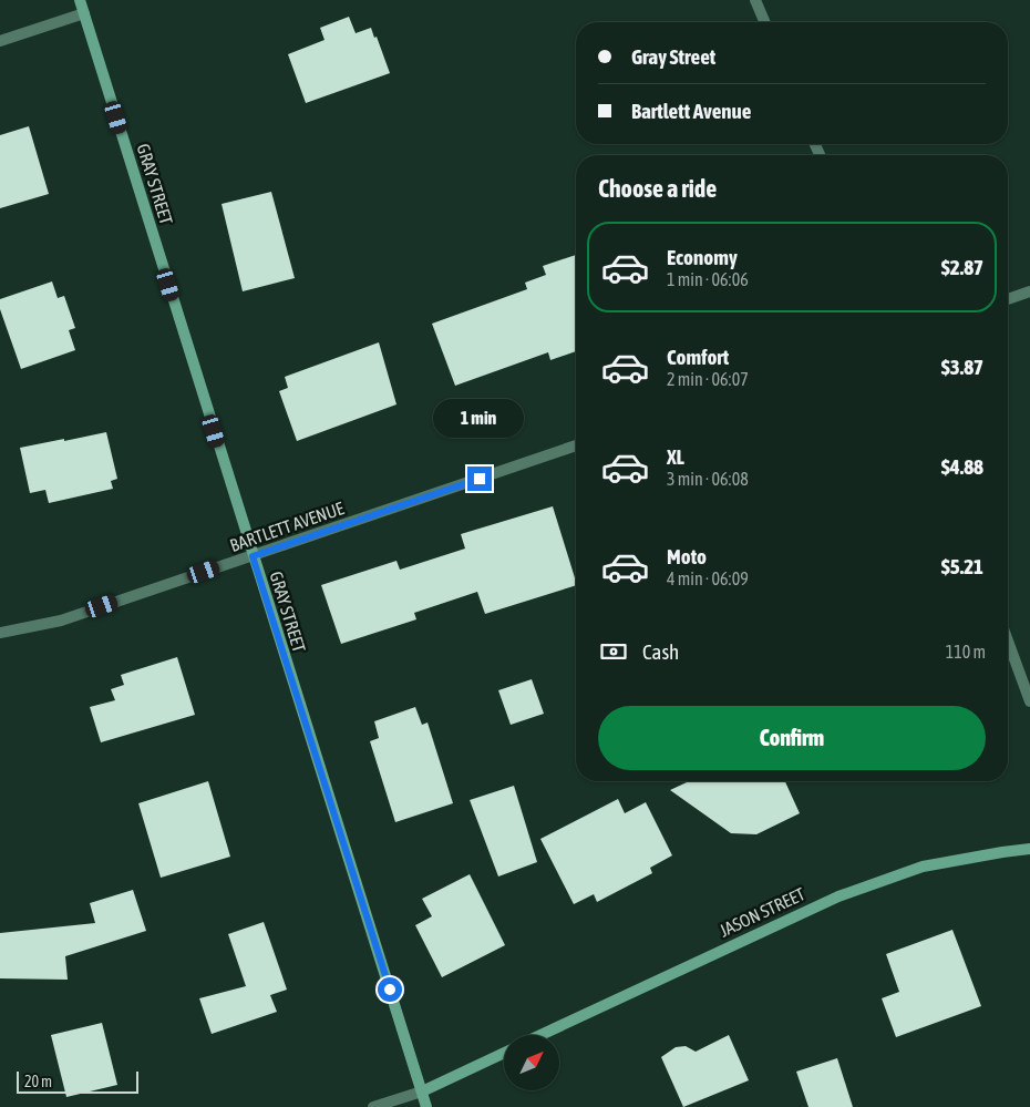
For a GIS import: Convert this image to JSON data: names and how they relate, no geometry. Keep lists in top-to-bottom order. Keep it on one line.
{"streets":{"street":["GRAY STREET","BARTLETT AVENUE","JASON STREET"]},"crossings":[["GRAY STREET","BARTLETT AVENUE"]],"scale_bar":"20 m","north":"top right","page":{"banner":["Gray Street","Bartlett Avenue"],"heading":"Choose a ride","list":[{"name":"Economy","note":"1 min · 06:06","value":"$2.87"},{"name":"Comfort","note":"2 min · 06:07","value":"$3.87"},{"name":"XL","note":"3 min · 06:08","value":"$4.88"},{"name":"Moto","note":"4 min · 06:09","value":"$5.21"}],"bubble":"1 min","pay":["Cash","110 m"],"buttons":"Confirm","scale":"20 m"}}
